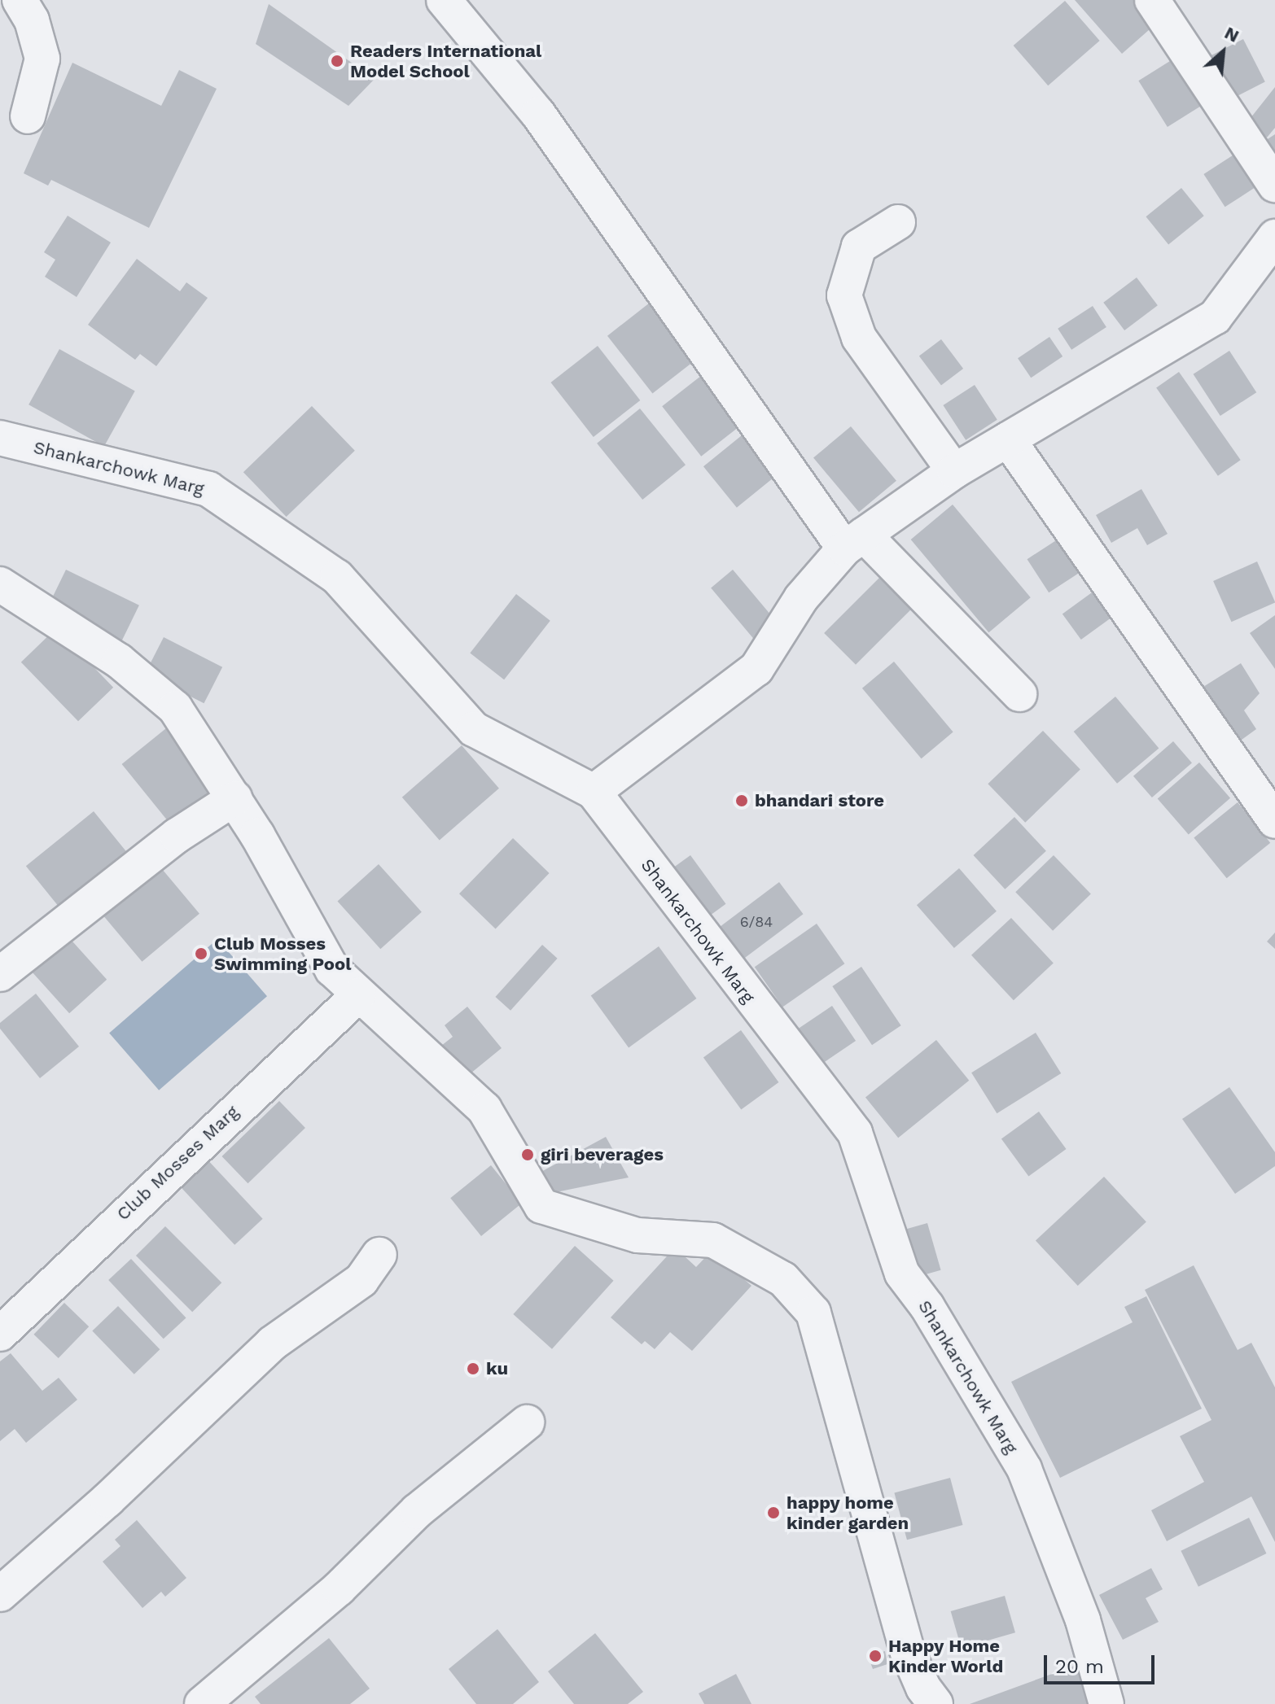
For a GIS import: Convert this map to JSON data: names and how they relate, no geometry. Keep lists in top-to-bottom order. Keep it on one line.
{"streets":{"street":["Shankarchowk Marg","Club Mosses Marg"]},"places":["Readers International Model School","bhandari store","Club Mosses Swimming Pool","giri beverages","ku","happy home kinder garden","Happy Home Kinder World"],"house_numbers":["6/84"],"scale_bar":"20 m","north":"top right"}
